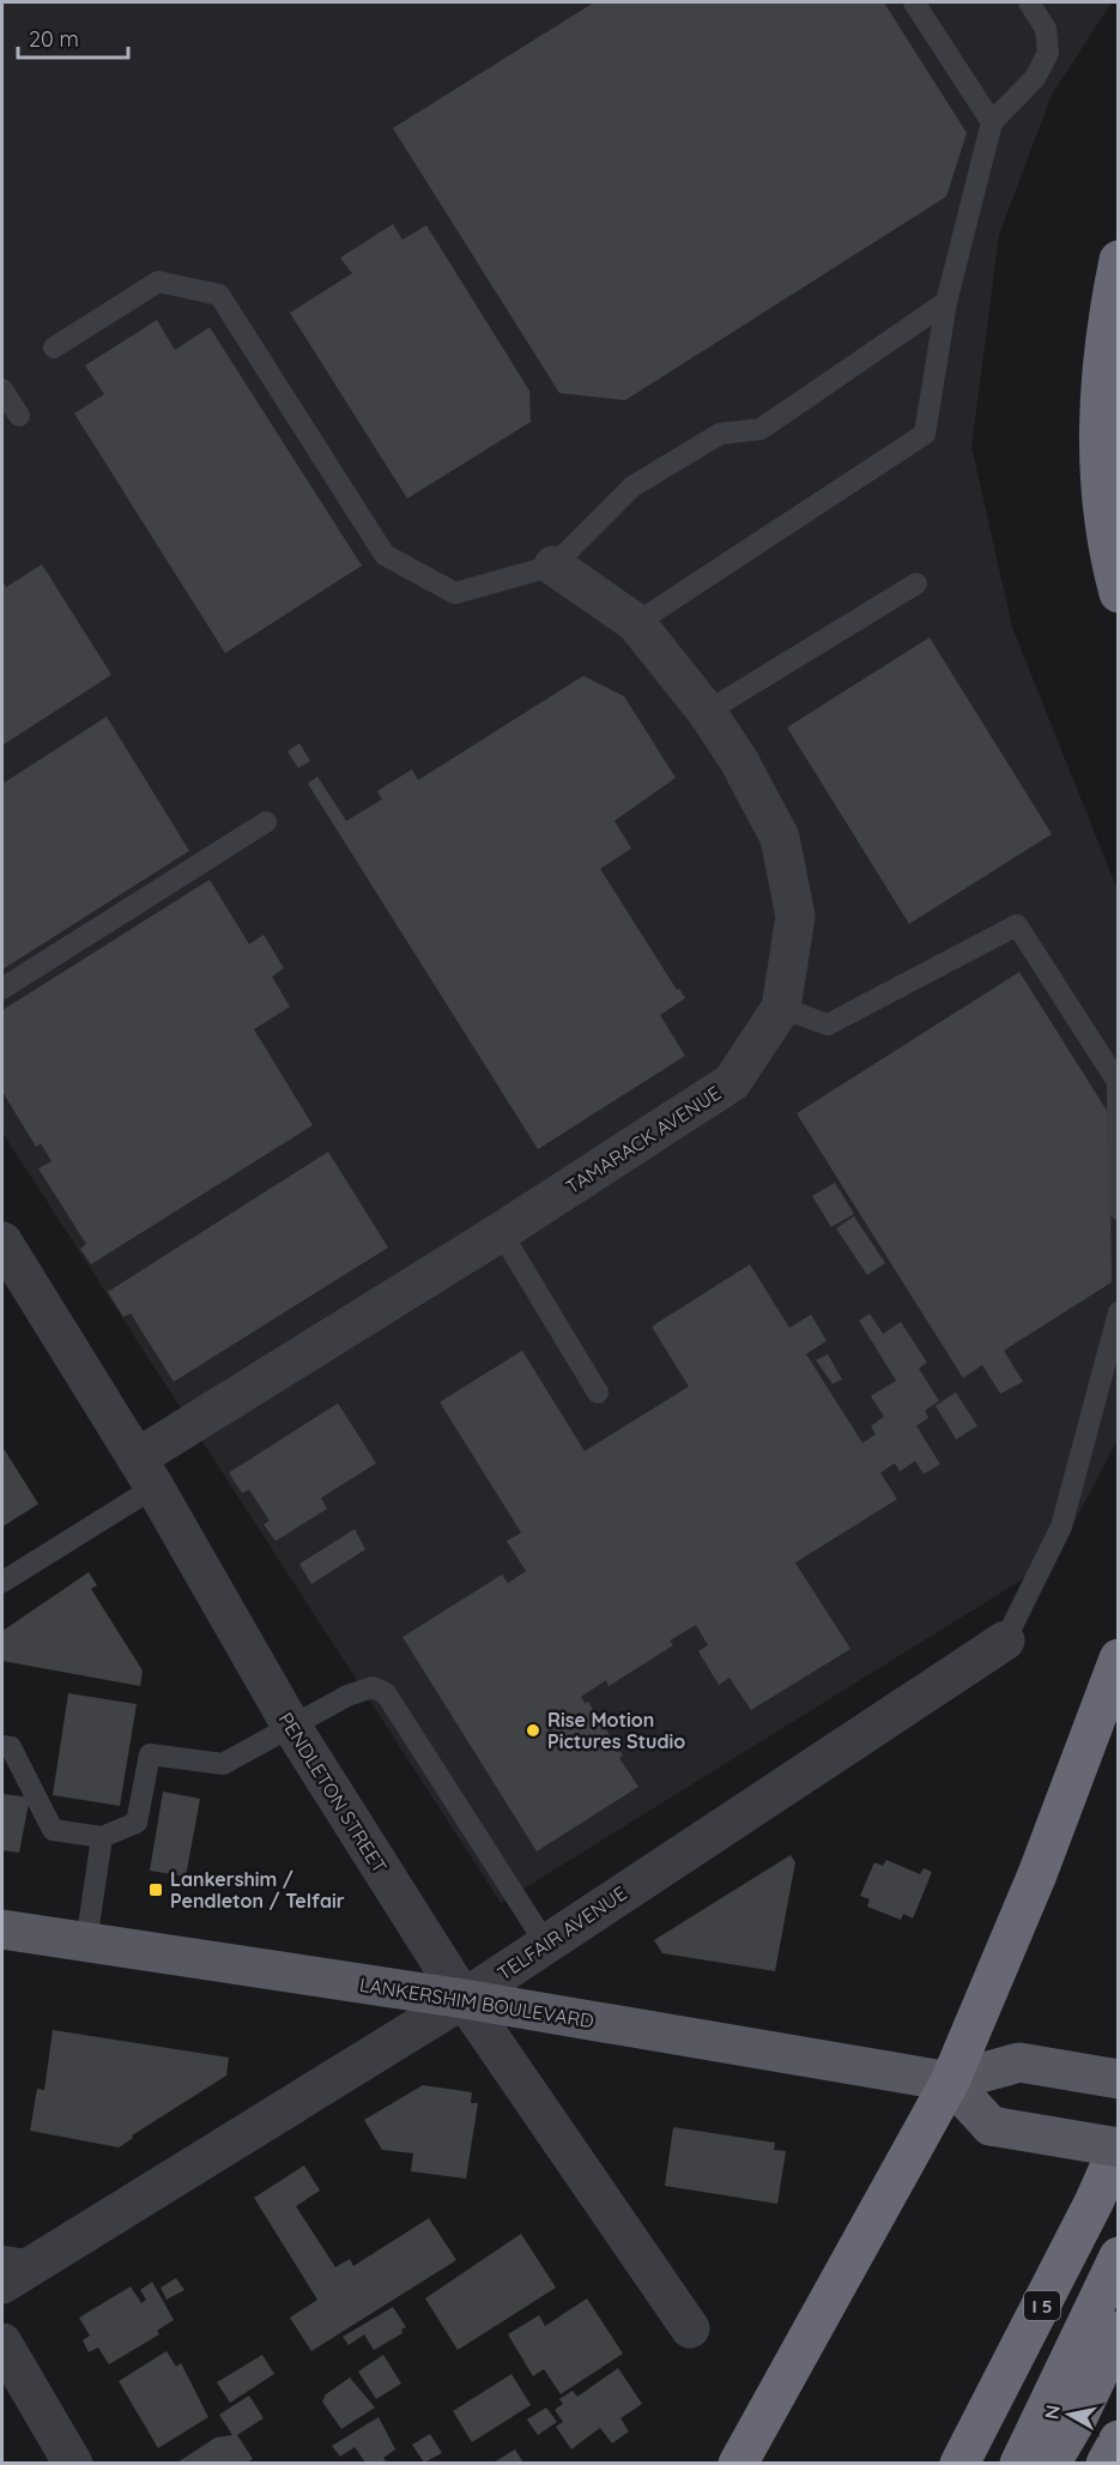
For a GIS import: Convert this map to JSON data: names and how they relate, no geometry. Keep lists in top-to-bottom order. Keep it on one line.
{"streets":{"highway":["I 5"],"main road":["LANKERSHIM BOULEVARD"],"street":["TAMARACK AVENUE","PENDLETON STREET","TELFAIR AVENUE"]},"crossings":[["TAMARACK AVENUE","PENDLETON STREET"],["PENDLETON STREET","TELFAIR AVENUE"],["PENDLETON STREET","LANKERSHIM BOULEVARD"],["TELFAIR AVENUE","LANKERSHIM BOULEVARD"]],"places":{"other":["Rise Motion Pictures Studio"],"transit":["Lankershim / Pendleton / Telfair"]},"scale_bar":"20 m","north":"left"}
